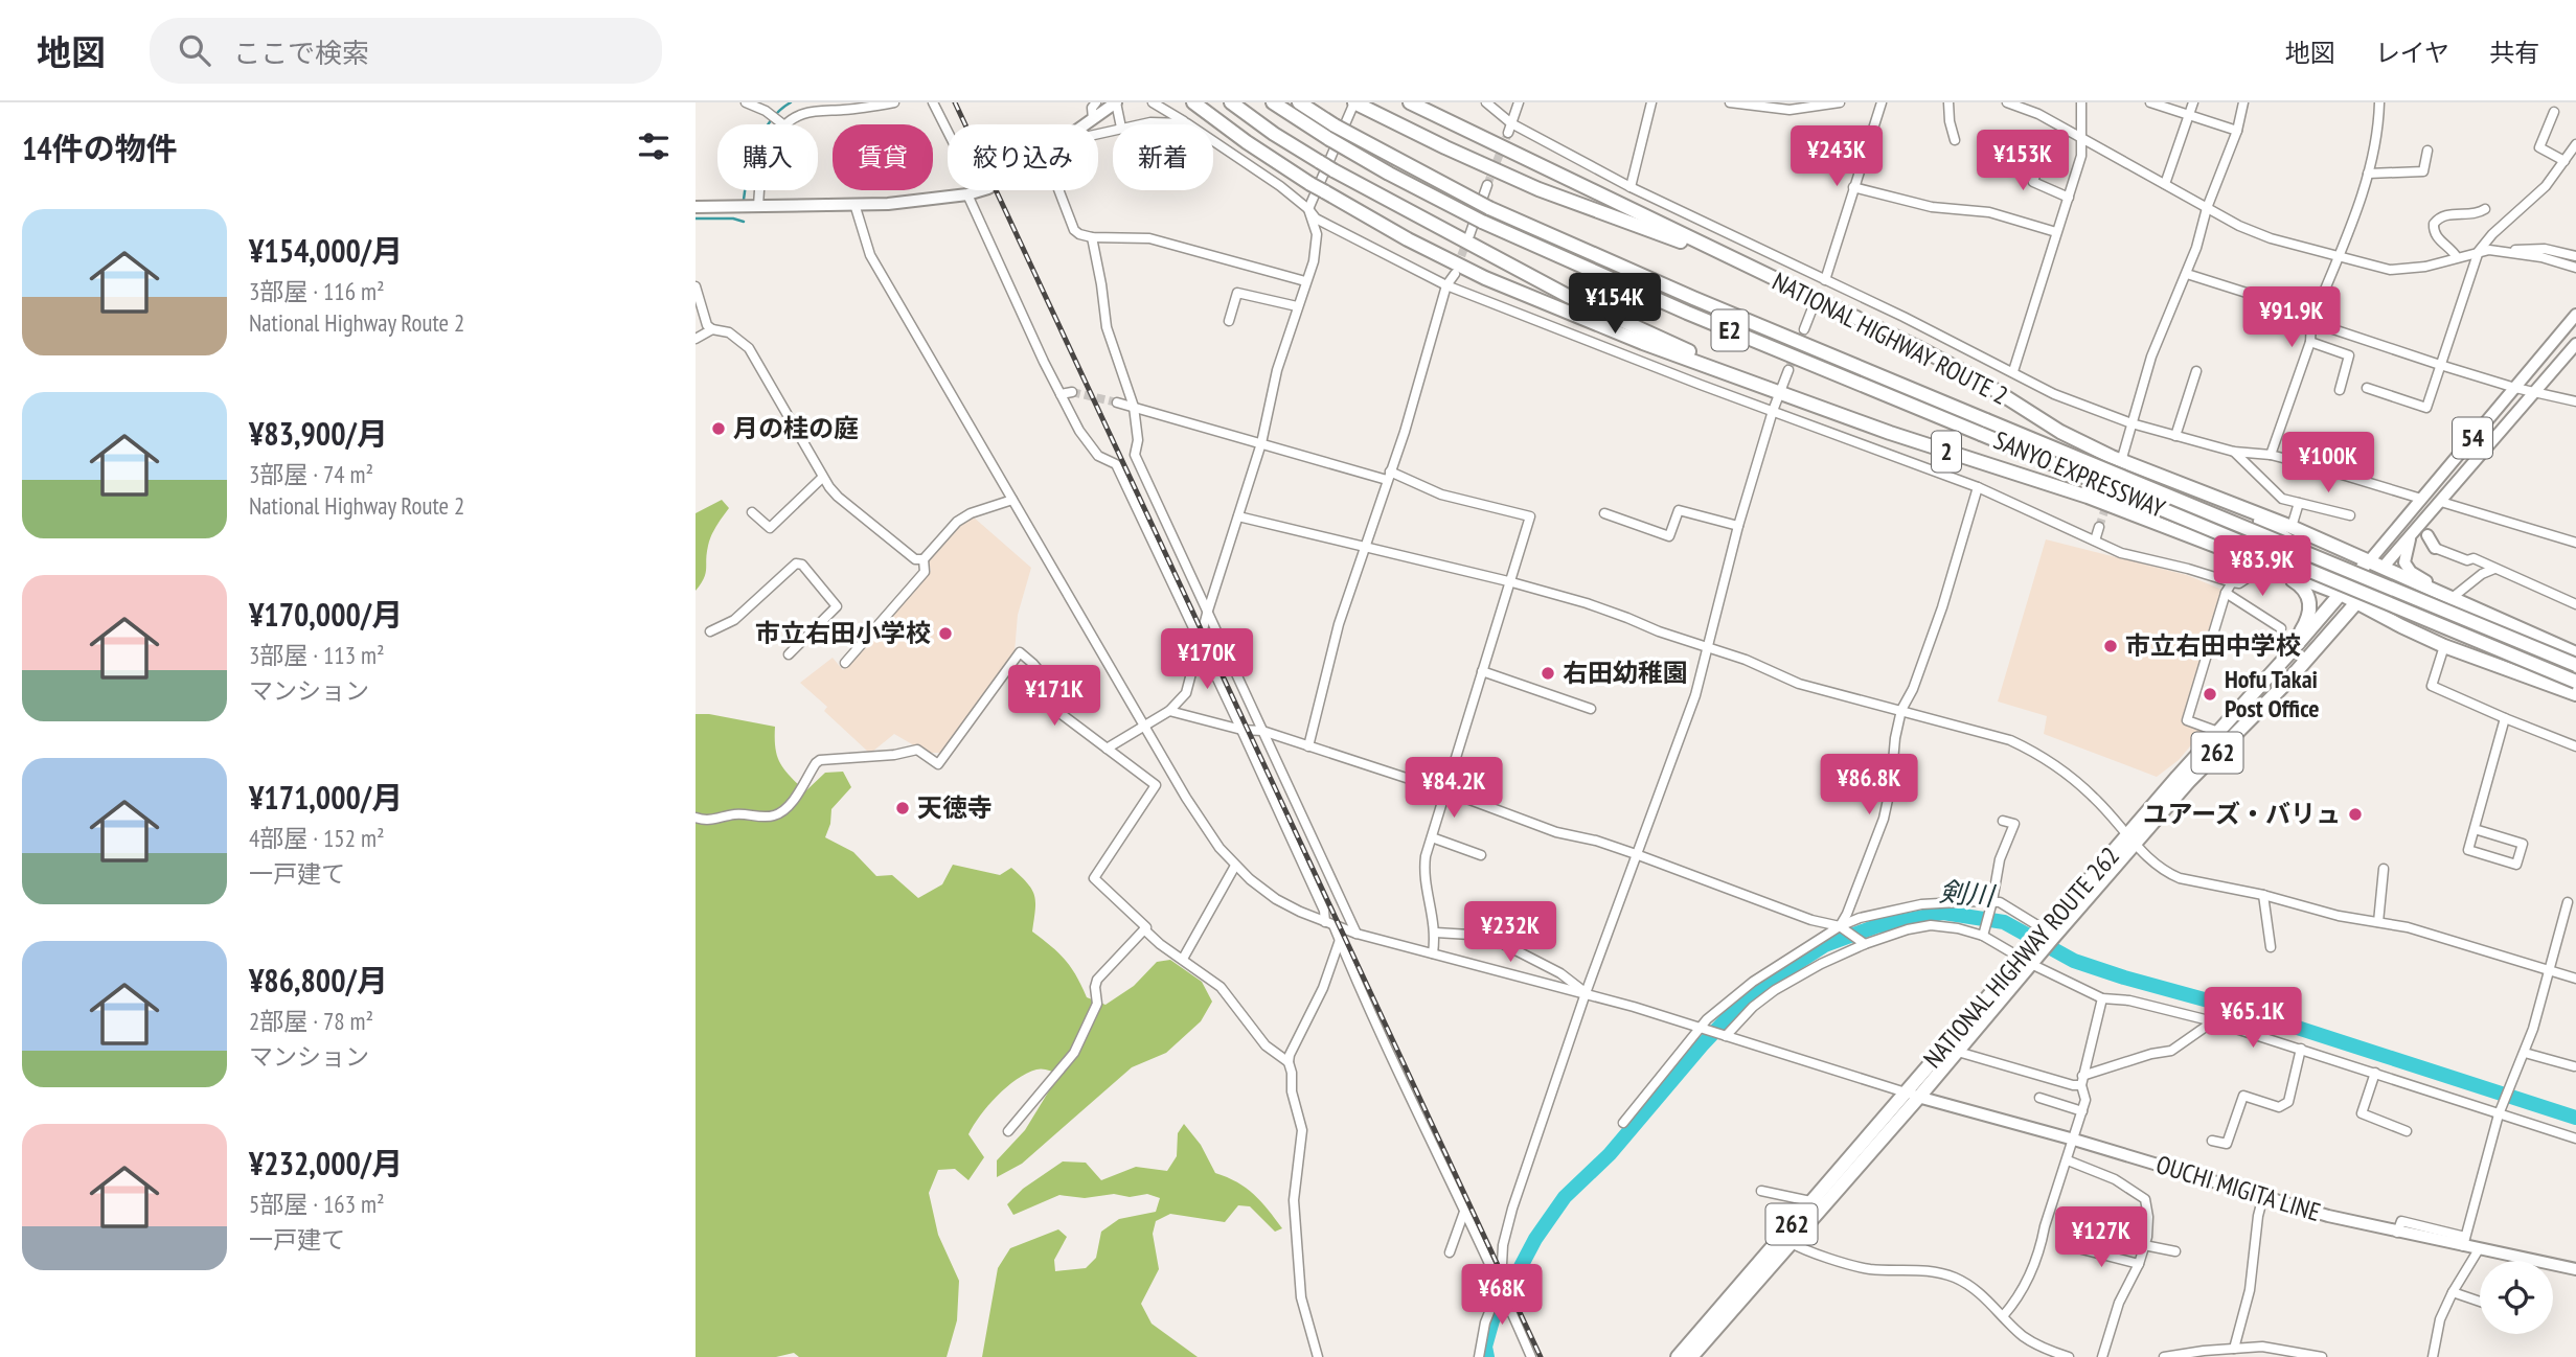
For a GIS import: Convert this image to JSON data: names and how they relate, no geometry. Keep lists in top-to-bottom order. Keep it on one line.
{"streets":{"highway":["E2","NATIONAL HIGHWAY ROUTE 2","2","SANYO EXPRESSWAY","262","NATIONAL HIGHWAY ROUTE 262"],"main road":["54","OUCHI MIGITA LINE"]},"crossings":[["NATIONAL HIGHWAY ROUTE 2","54"],["NATIONAL HIGHWAY ROUTE 2","NATIONAL HIGHWAY ROUTE 262"],["54","NATIONAL HIGHWAY ROUTE 262"],["2","NATIONAL HIGHWAY ROUTE 262"],["NATIONAL HIGHWAY ROUTE 262","OUCHI MIGITA LINE"]],"water":["剣川"],"places":["月の桂の庭","市立右田小学校","市立右田中学校","右田幼稚園","Hofu Takai Post Office","天徳寺","ユアーズ・バリュ"],"page":{"header":"地図","search":"ここで検索","nav":["地図","レイヤ","共有"],"heading":"14件の物件","chip":["購入","賃貸","絞り込み","新着"],"price":["¥243K","¥153K","¥154K","¥91.9K","¥100K","¥83.9K","¥170K","¥171K","¥86.8K","¥84.2K","¥232K","¥65.1K","¥127K","¥68K"],"list":[{"name":"¥154,000/月","note":"3部屋 · 116 m² · National Highway Route 2"},{"name":"¥83,900/月","note":"3部屋 · 74 m² · National Highway Route 2"},{"name":"¥170,000/月","note":"3部屋 · 113 m² · マンション"},{"name":"¥171,000/月","note":"4部屋 · 152 m² · 一戸建て"},{"name":"¥86,800/月","note":"2部屋 · 78 m² · マンション"},{"name":"¥232,000/月","note":"5部屋 · 163 m² · 一戸建て"}]}}
